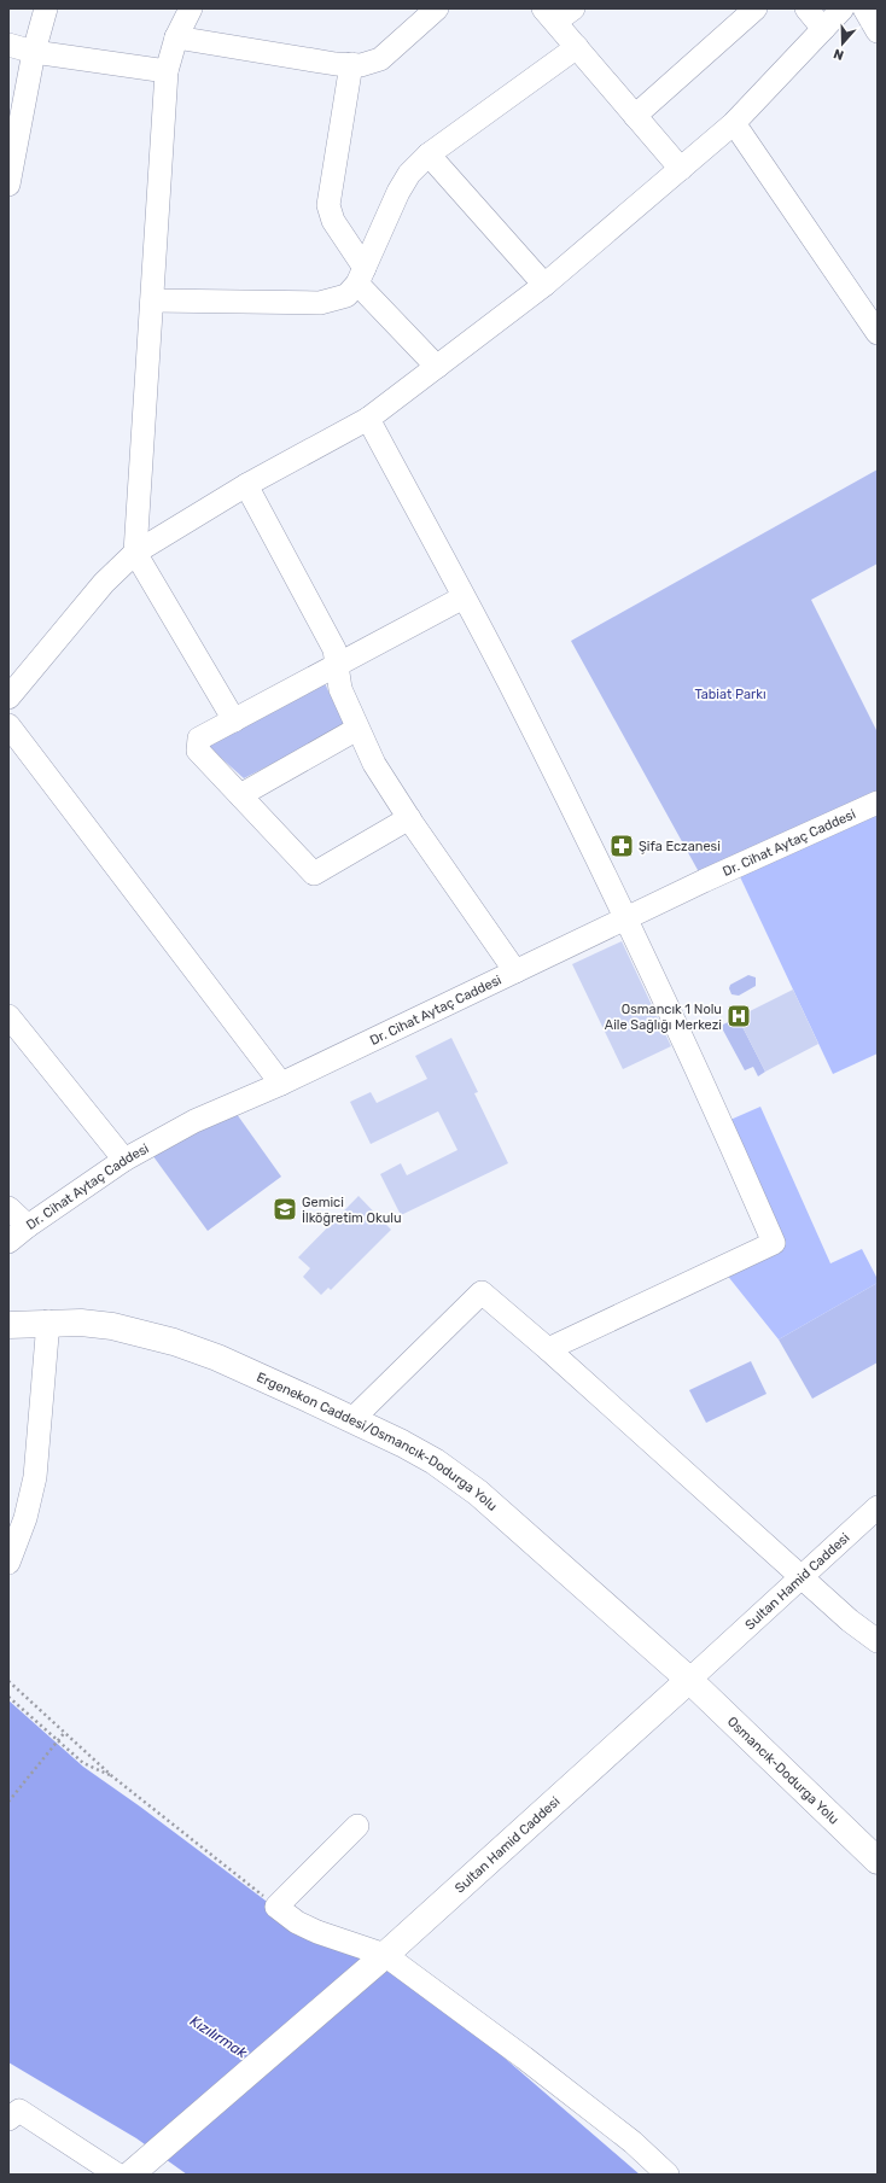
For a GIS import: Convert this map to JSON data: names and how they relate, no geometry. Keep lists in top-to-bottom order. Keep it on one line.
{"streets":{"main road":["Ergenekon Caddesi/Osmancık-Dodurga Yolu","Sultan Hamid Caddesi","Osmancık-Dodurga Yolu"],"street":["Dr. Cihat Aytaç Caddesi"]},"crossings":[["Ergenekon Caddesi/Osmancık-Dodurga Yolu","Sultan Hamid Caddesi"],["Ergenekon Caddesi/Osmancık-Dodurga Yolu","Osmancık-Dodurga Yolu"],["Sultan Hamid Caddesi","Osmancık-Dodurga Yolu"]],"water":["Kızılırmak"],"parks":["Tabiat Parkı"],"places":{"pharmacy":["Şifa Eczanesi"],"hospital":["Osmancık 1 Nolu Aile Sağlığı Merkezi"],"school or university":["Gemici İlköğretim Okulu"]},"north":"bottom"}
